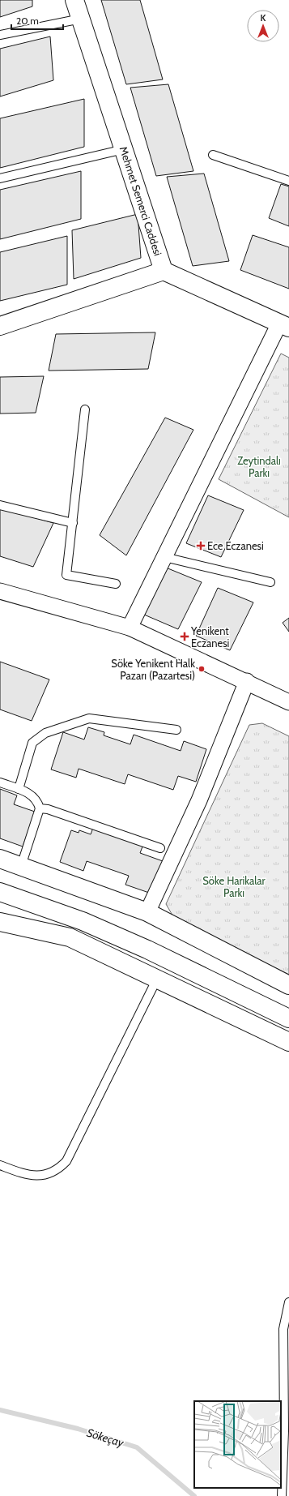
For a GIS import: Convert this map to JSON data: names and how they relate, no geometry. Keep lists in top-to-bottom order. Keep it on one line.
{"streets":{"street":["Mehmet Semerci Caddesi"]},"water":["Sökeçay"],"parks":["Zeytindalı Parkı","Söke Harikalar Parkı"],"places":{"health":["Ece Eczanesi","Yenikent Eczanesi"],"other":["Söke Yenikent Halk Pazarı (Pazartesi)"]},"scale_bar":"20 m","north":"top"}
